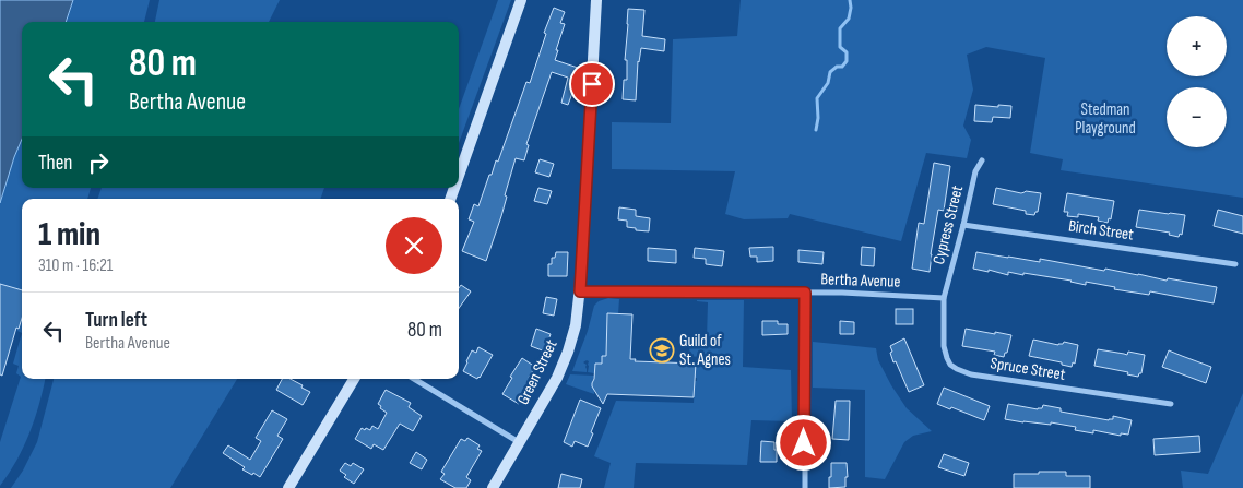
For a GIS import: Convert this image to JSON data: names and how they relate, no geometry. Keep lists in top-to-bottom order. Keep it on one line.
{"streets":{"street":["Cypress Street","Birch Street","Bertha Avenue","Spruce Street","Green Street"]},"crossings":[["Cypress Street","Birch Street"],["Cypress Street","Bertha Avenue"],["Cypress Street","Spruce Street"],["Bertha Avenue","Spruce Street"],["Bertha Avenue","Green Street"]],"parks":["Stedman Playground"],"places":{"school or university":["Guild of St. Agnes"]},"page":{"map_buttons":["+","−"],"turn":["80 m","Bertha Avenue"],"then":"Then","heading":["1 min","310 m · 16:21"],"list":[{"name":"Turn left","note":"Bertha Avenue","value":"80 m"}]}}
